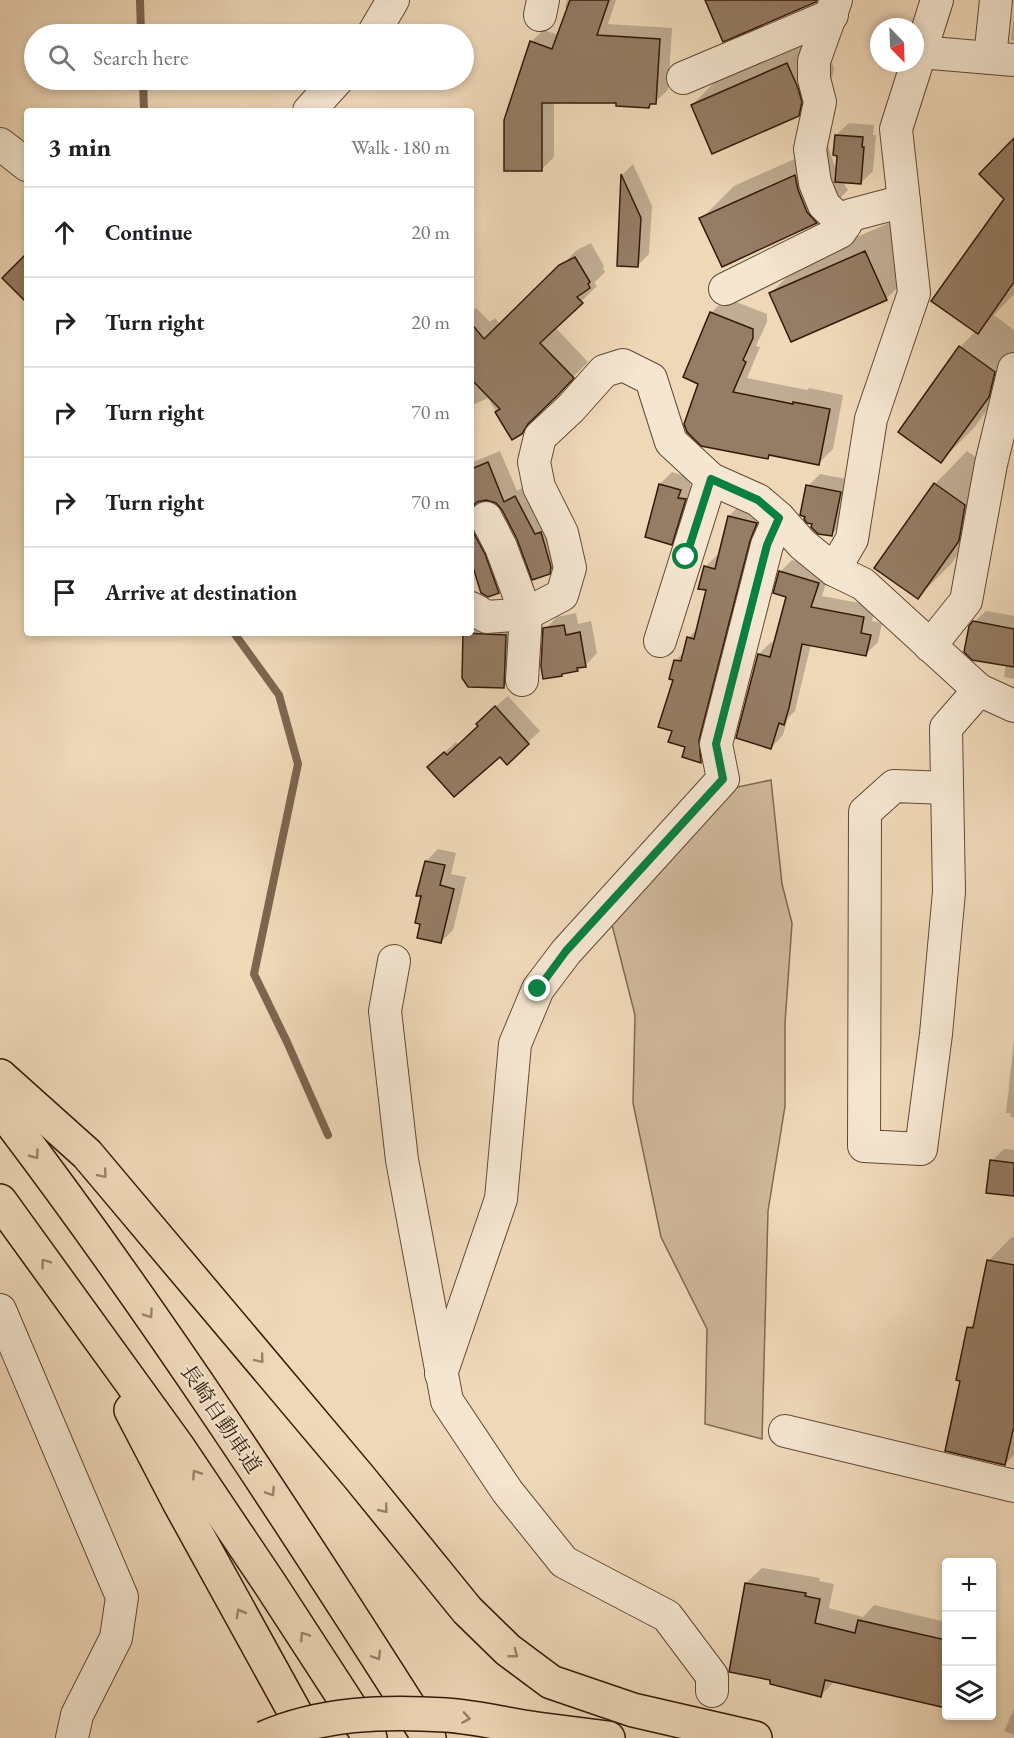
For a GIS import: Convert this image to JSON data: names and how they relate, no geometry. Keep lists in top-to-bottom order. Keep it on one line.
{"streets":{"highway":["長崎自動車道"]},"north":"bottom right","page":{"search":"Search here","heading":["3 min","Walk · 180 m"],"list":[["Continue","20 m"],["Turn right","20 m"],["Turn right","70 m"],["Turn right","70 m"],"Arrive at destination"],"map_buttons":["+","−"]}}
